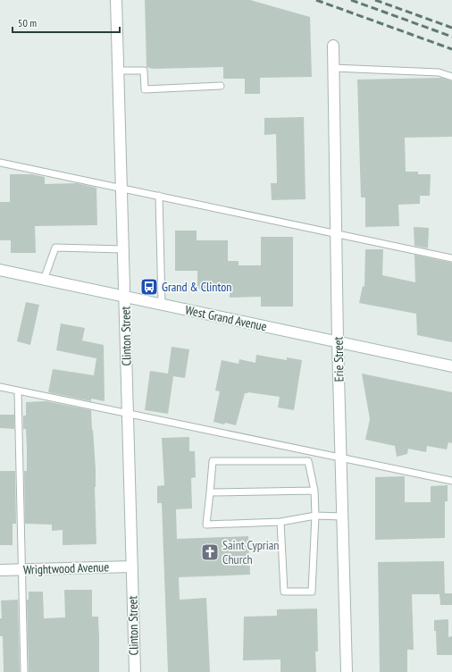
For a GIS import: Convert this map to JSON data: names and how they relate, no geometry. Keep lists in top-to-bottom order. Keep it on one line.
{"streets":{"street":["West Grand Avenue","Clinton Street","Erie Street","Wrightwood Avenue"]},"crossings":[["West Grand Avenue","Clinton Street"],["West Grand Avenue","Erie Street"],["Clinton Street","Wrightwood Avenue"]],"places":{"bus stop":["Grand & Clinton"],"church":["Saint Cyprian Church"]},"scale_bar":"50 m"}
